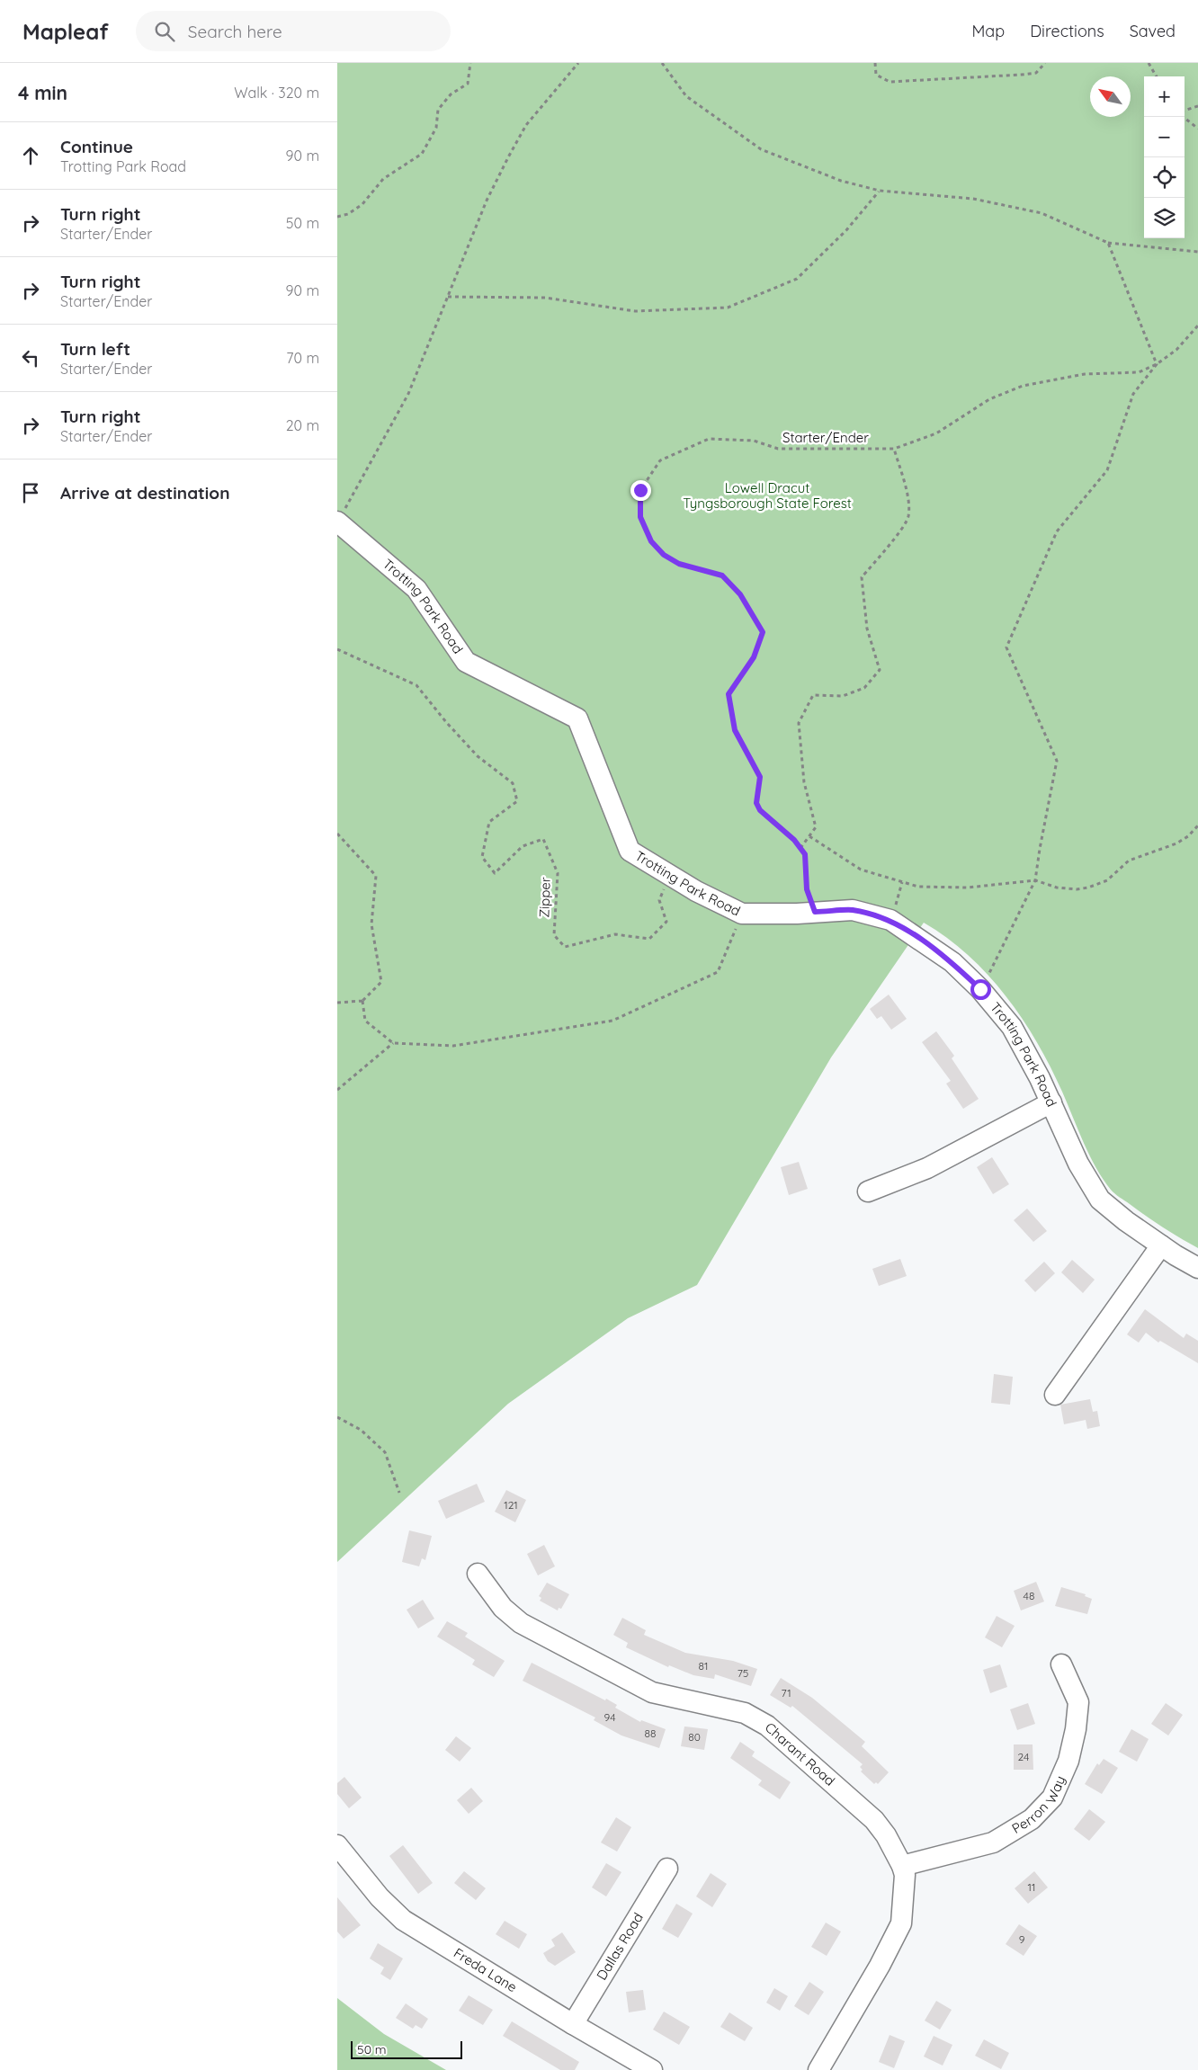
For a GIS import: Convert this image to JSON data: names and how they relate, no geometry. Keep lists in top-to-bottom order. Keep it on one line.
{"streets":{"street":["Trotting Park Road","Charant Road","Perron Way","Dallas Road","Freda Lane"],"path":["Starter/Ender","Zipper"]},"crossings":[["Starter/Ender","Trotting Park Road"],["Trotting Park Road","Zipper"],["Charant Road","Perron Way"],["Dallas Road","Freda Lane"]],"parks":["Lowell Dracut Tyngsborough State Forest"],"house_numbers":["121","48","81","75","71","94","88","80","24","11","9"],"scale_bar":"50 m","north":"top left","page":{"header":"Mapleaf","search":"Search here","nav":["Map","Directions","Saved"],"heading":["4 min","Walk · 320 m"],"map_buttons":["+","−"],"list":[["Continue","Trotting Park Road","90 m"],["Turn right","Starter/Ender","50 m"],["Turn right","Starter/Ender","90 m"],["Turn left","Starter/Ender","70 m"],["Turn right","Starter/Ender","20 m"],"Arrive at destination"],"scale":"50 m"}}
